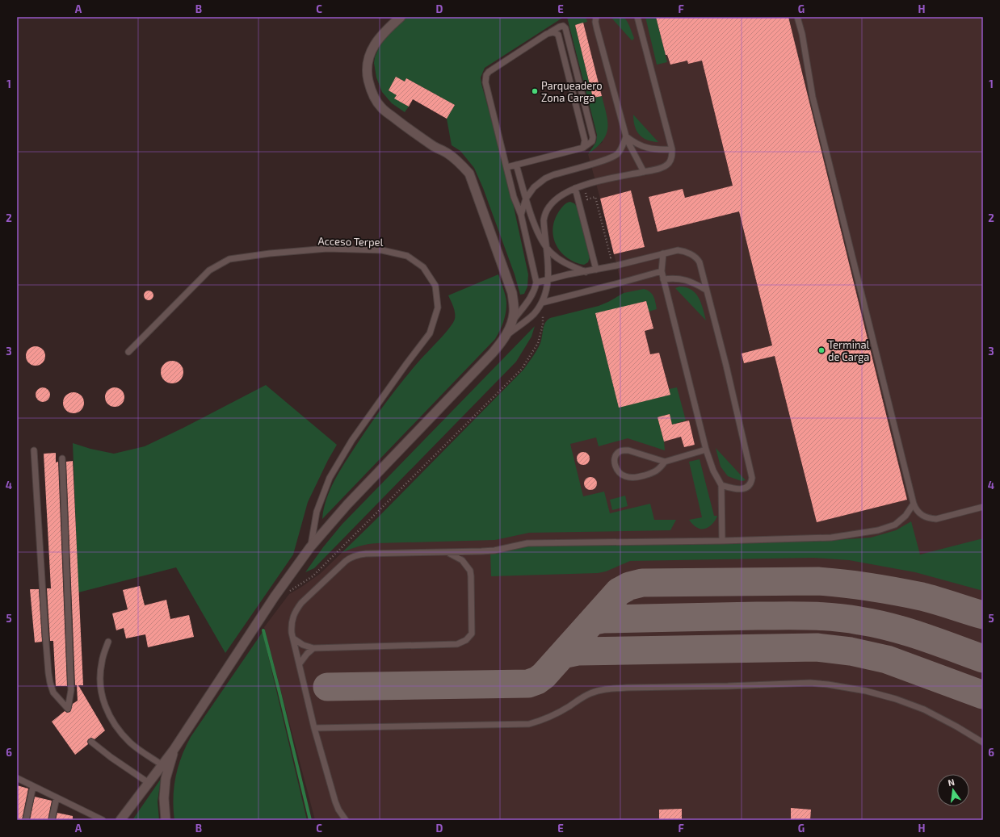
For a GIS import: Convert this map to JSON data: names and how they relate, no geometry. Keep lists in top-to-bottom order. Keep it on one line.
{"streets":{"lane":["Acceso Terpel"]},"places":["Parqueadero Zona Carga","Terminal de Carga"],"north":"top","grid":{"columns":["A","B","C","D","E","F","G","H"],"rows":["1","2","3","4","5","6"]}}
